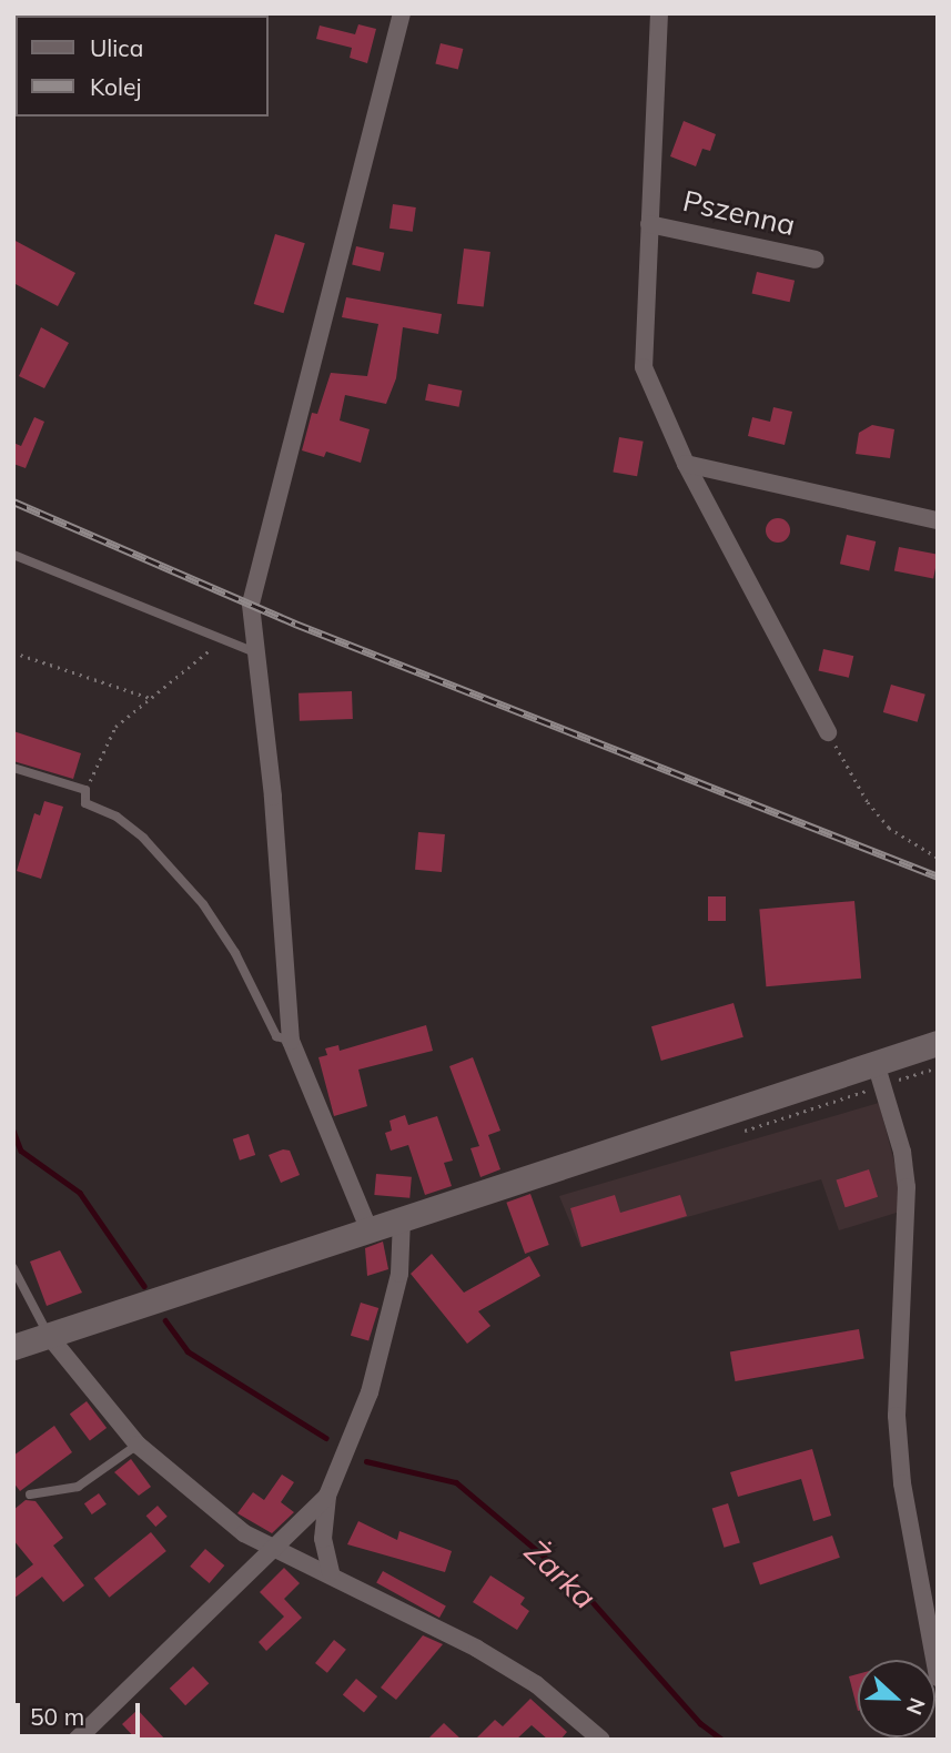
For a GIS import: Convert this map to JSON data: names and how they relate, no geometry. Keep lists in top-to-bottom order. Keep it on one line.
{"streets":{"street":["Pszenna"]},"water":["Żarka"],"legend":["Ulica","Kolej"],"scale_bar":"50 m","north":"right"}
